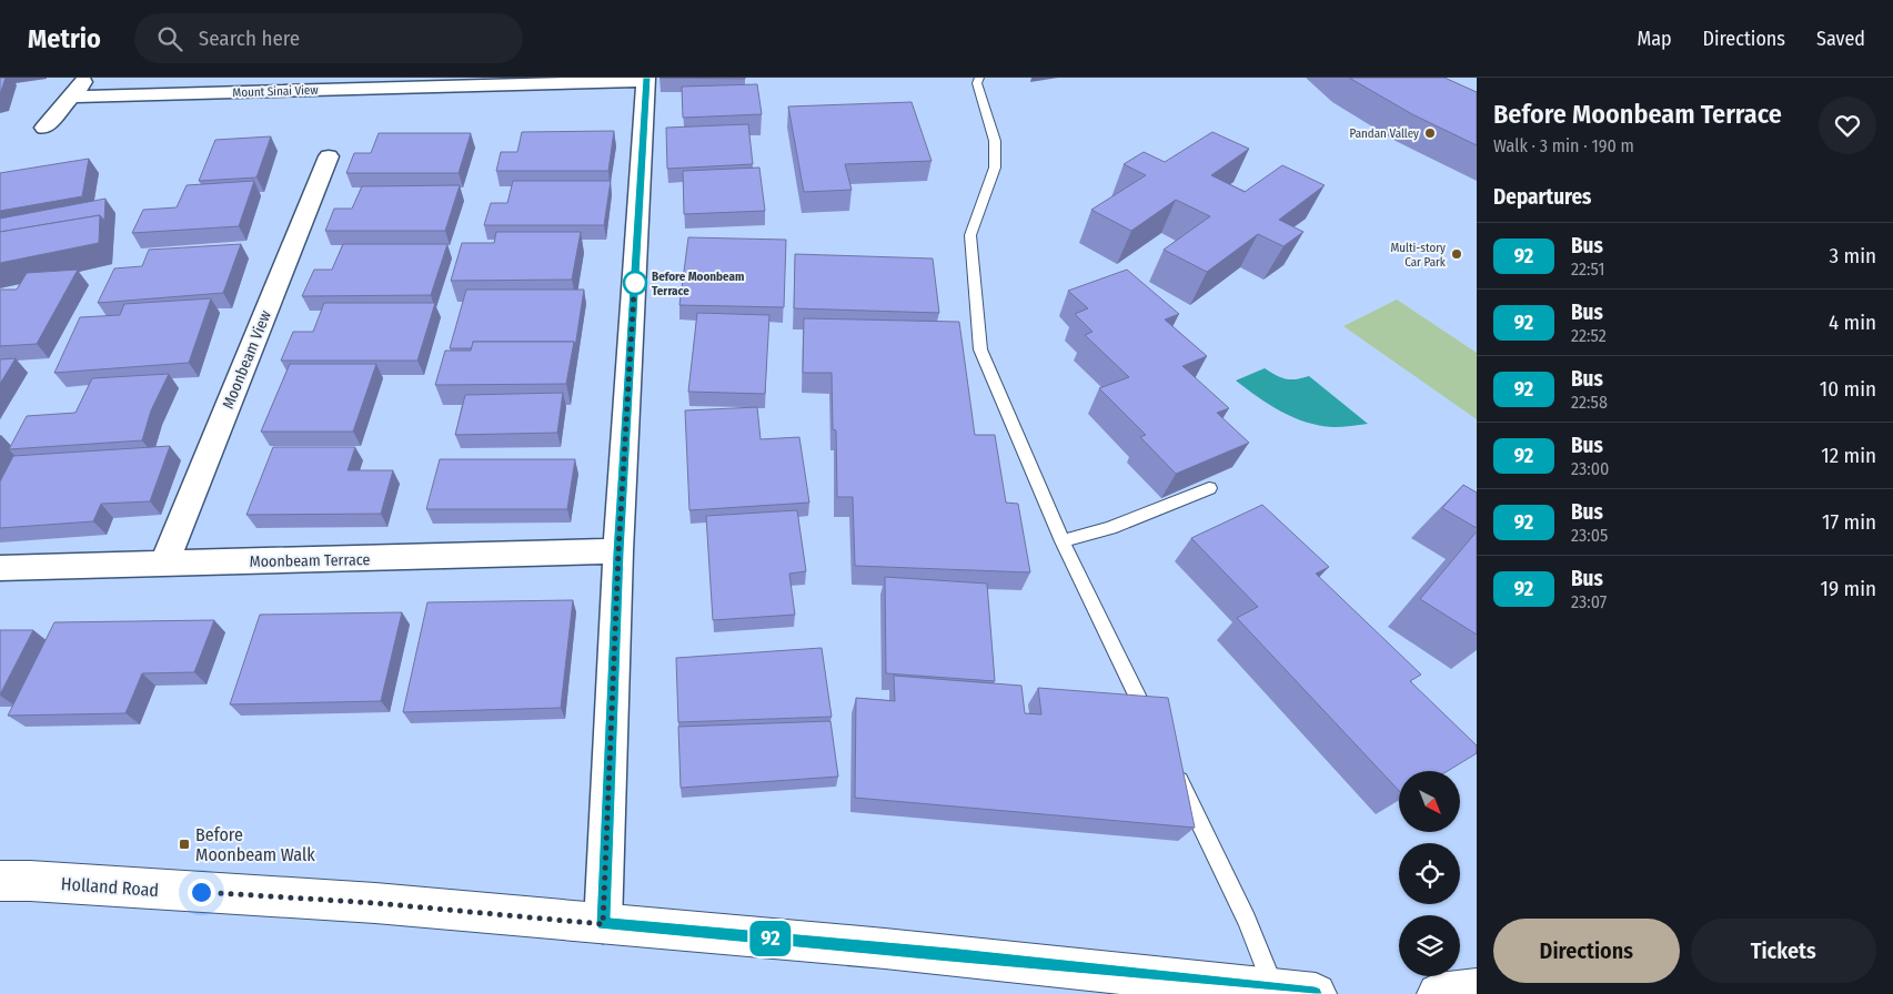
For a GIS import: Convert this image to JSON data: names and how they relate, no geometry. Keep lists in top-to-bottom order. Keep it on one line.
{"streets":{"main road":["Holland Road"],"street":["Mount Sinai View","Moonbeam View","Moonbeam Terrace"]},"crossings":[["Moonbeam View","Moonbeam Terrace"]],"places":{"other":["Pandan Valley","Multi-story Car Park","Before Moonbeam Terrace"],"transit":["Before Moonbeam Walk"]},"lines":["bus line 92"],"north":"bottom right","page":{"header":"Metrio","search":"Search here","nav":["Map","Directions","Saved"],"on_map":"92","heading":[["Before Moonbeam Terrace","Walk · 3 min · 190 m"],"Departures"],"list":[{"mark":"92","name":"Bus","note":"22:51","value":"3 min"},{"mark":"92","name":"Bus","note":"22:52","value":"4 min"},{"mark":"92","name":"Bus","note":"22:58","value":"10 min"},{"mark":"92","name":"Bus","note":"23:00","value":"12 min"},{"mark":"92","name":"Bus","note":"23:05","value":"17 min"},{"mark":"92","name":"Bus","note":"23:07","value":"19 min"}],"buttons":["Directions","Tickets"]}}
